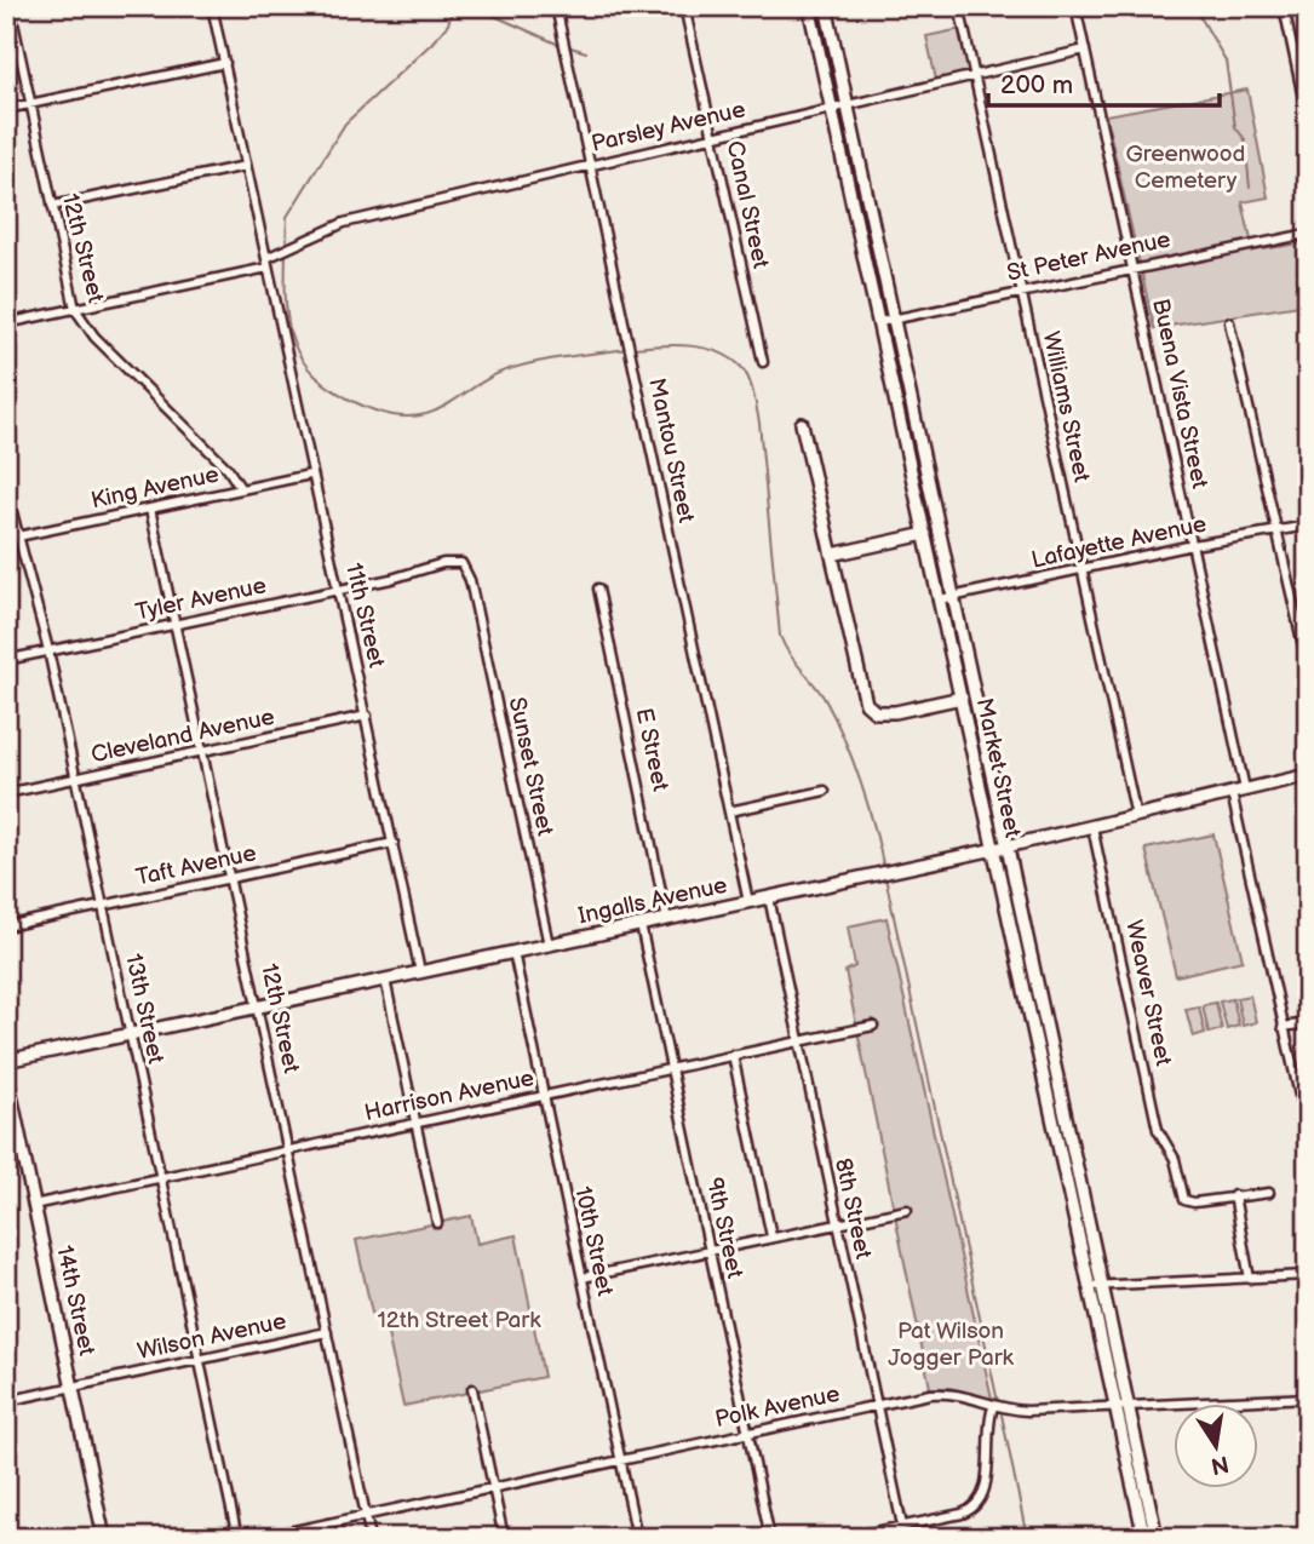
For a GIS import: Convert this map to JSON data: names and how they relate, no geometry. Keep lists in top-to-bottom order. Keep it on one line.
{"streets":{"street":["Parsley Avenue","Canal Street","12th Street","St Peter Avenue","Buena Vista Street","Williams Street","Mantou Street","King Avenue","Lafayette Avenue","Tyler Avenue","11th Street","Cleveland Avenue","E Street","Sunset Street","Market Street","Taft Avenue","Ingalls Avenue","Weaver Street","13th Street","Harrison Avenue","8th Street","9th Street","10th Street","14th Street","Wilson Avenue","Polk Avenue"]},"crossings":[["Parsley Avenue","Canal Street"],["Parsley Avenue","Buena Vista Street"],["Parsley Avenue","Williams Street"],["Parsley Avenue","Mantou Street"],["Parsley Avenue","11th Street"],["Parsley Avenue","Market Street"],["12th Street","King Avenue"],["12th Street","Tyler Avenue"],["12th Street","Cleveland Avenue"],["12th Street","Taft Avenue"],["12th Street","Ingalls Avenue"],["12th Street","Harrison Avenue"],["12th Street","Wilson Avenue"],["12th Street","Polk Avenue"],["St Peter Avenue","Buena Vista Street"],["St Peter Avenue","Williams Street"],["St Peter Avenue","Market Street"],["Buena Vista Street","Lafayette Avenue"],["Buena Vista Street","Ingalls Avenue"],["Williams Street","Lafayette Avenue"],["Williams Street","Ingalls Avenue"],["Mantou Street","Ingalls Avenue"],["King Avenue","11th Street"],["King Avenue","13th Street"],["Lafayette Avenue","Market Street"],["Tyler Avenue","11th Street"],["Tyler Avenue","Sunset Street"],["Tyler Avenue","13th Street"],["11th Street","Cleveland Avenue"],["11th Street","Taft Avenue"],["11th Street","Ingalls Avenue"],["Cleveland Avenue","13th Street"],["E Street","Ingalls Avenue"],["Sunset Street","Ingalls Avenue"],["Market Street","Ingalls Avenue"],["Market Street","Polk Avenue"],["Taft Avenue","13th Street"],["Ingalls Avenue","Weaver Street"],["Ingalls Avenue","13th Street"],["Ingalls Avenue","8th Street"],["Ingalls Avenue","9th Street"],["Ingalls Avenue","10th Street"],["13th Street","Harrison Avenue"],["13th Street","Wilson Avenue"],["Harrison Avenue","8th Street"],["Harrison Avenue","9th Street"],["Harrison Avenue","10th Street"],["Harrison Avenue","14th Street"],["8th Street","Polk Avenue"],["9th Street","Polk Avenue"],["10th Street","Polk Avenue"],["14th Street","Wilson Avenue"]],"parks":["Greenwood Cemetery","12th Street Park","Pat Wilson Jogger Park"],"scale_bar":"200 m","north":"bottom"}
